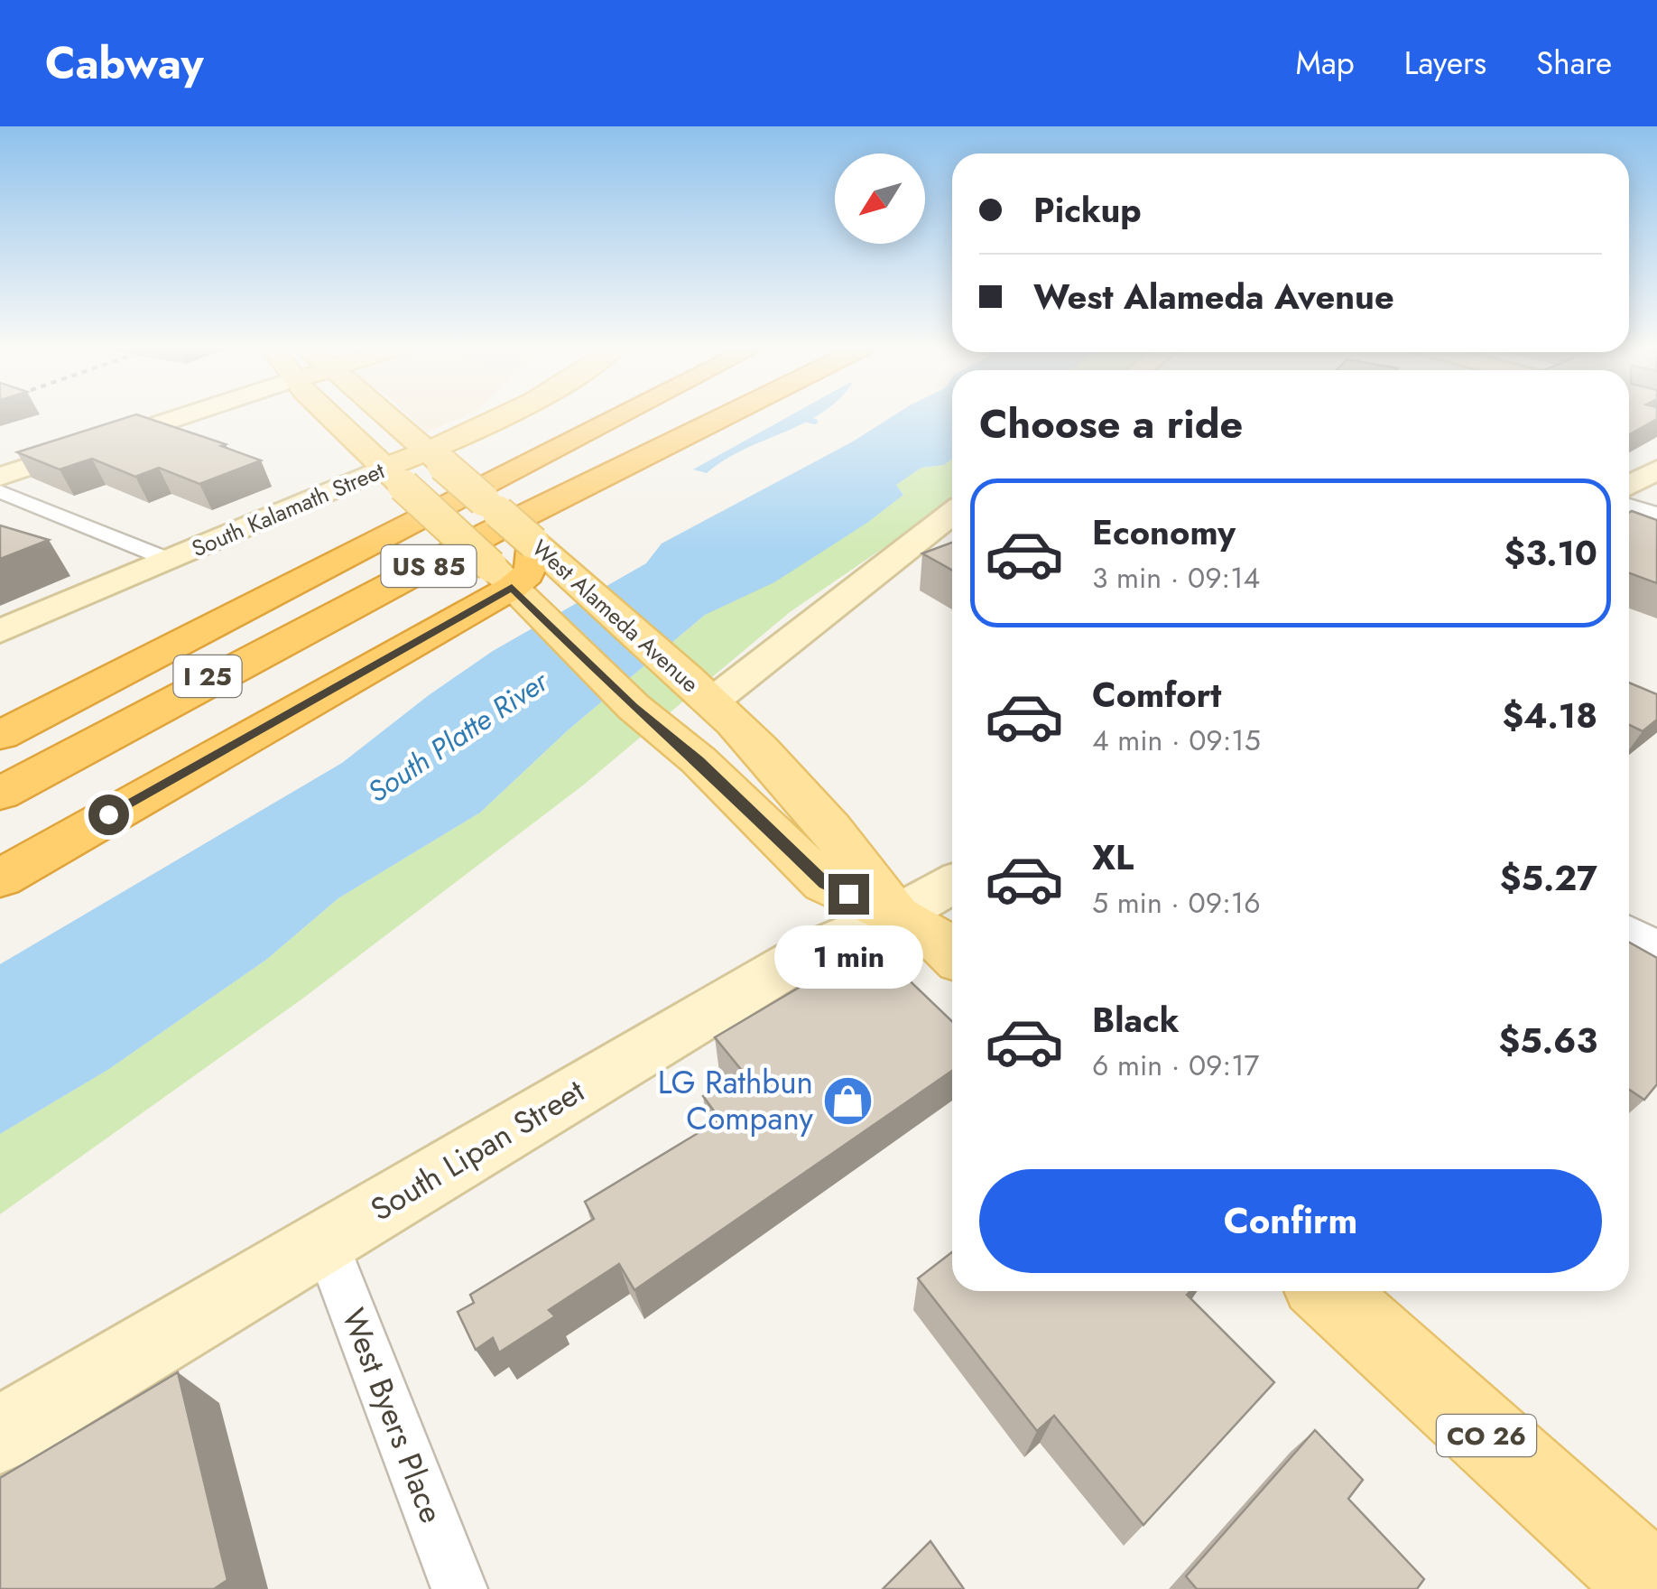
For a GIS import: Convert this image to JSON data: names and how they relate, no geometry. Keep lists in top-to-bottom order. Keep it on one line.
{"streets":{"highway":["US 85","I 25"],"main road":["South Kalamath Street","West Alameda Avenue","CO 26"],"street":["South Lipan Street","West Byers Place"]},"crossings":[["South Kalamath Street","West Alameda Avenue"],["US 85","I 25"],["West Alameda Avenue","South Lipan Street"],["South Lipan Street","West Byers Place"]],"water":["South Platte River"],"places":{"shop":["LG Rathbun Company"]},"north":"bottom left","page":{"header":"Cabway","nav":["Map","Layers","Share"],"banner":["Pickup","West Alameda Avenue"],"heading":"Choose a ride","list":[{"name":"Economy","note":"3 min · 09:14","value":"$3.10"},{"name":"Comfort","note":"4 min · 09:15","value":"$4.18"},{"name":"XL","note":"5 min · 09:16","value":"$5.27"},{"name":"Black","note":"6 min · 09:17","value":"$5.63"}],"bubble":"1 min","buttons":"Confirm"}}
